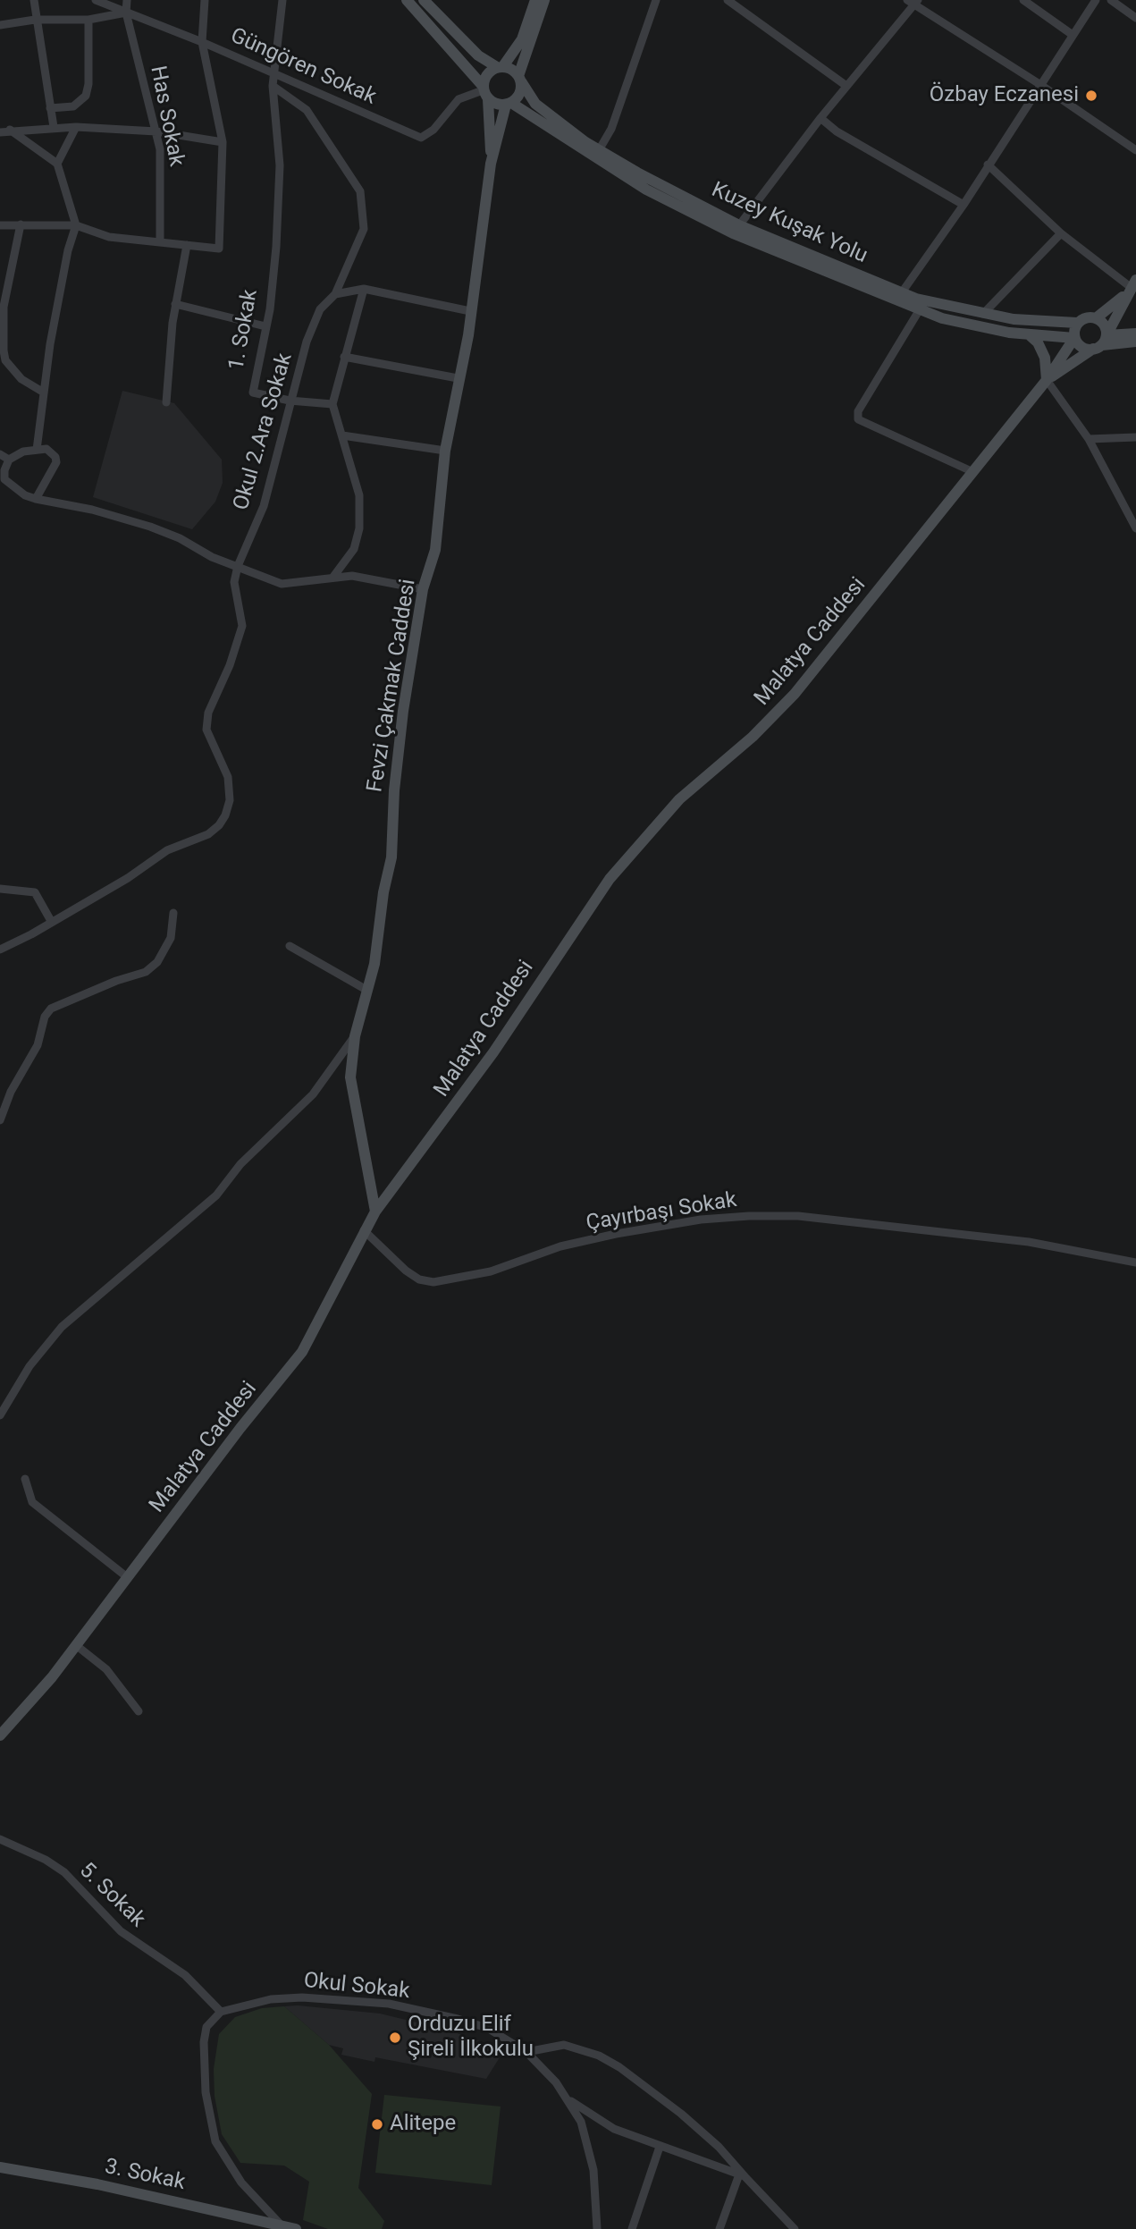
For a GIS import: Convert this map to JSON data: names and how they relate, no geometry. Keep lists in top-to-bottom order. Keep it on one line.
{"streets":{"street":["Güngören Sokak","Has Sokak","Kuzey Kuşak Yolu","1. Sokak","Okul 2.Ara Sokak","Malatya Caddesi","Fevzi Çakmak Caddesi","Çayırbaşı Sokak","5. Sokak","Okul Sokak","3. Sokak"]},"crossings":[["Güngören Sokak","Has Sokak"],["Güngören Sokak","Kuzey Kuşak Yolu"],["Güngören Sokak","1. Sokak"],["1. Sokak","Okul 2.Ara Sokak"],["Malatya Caddesi","Fevzi Çakmak Caddesi"],["Malatya Caddesi","Çayırbaşı Sokak"],["5. Sokak","Okul Sokak"]],"places":["Özbay Eczanesi","Orduzu Elif Şireli İlkokulu","Alitepe"]}
